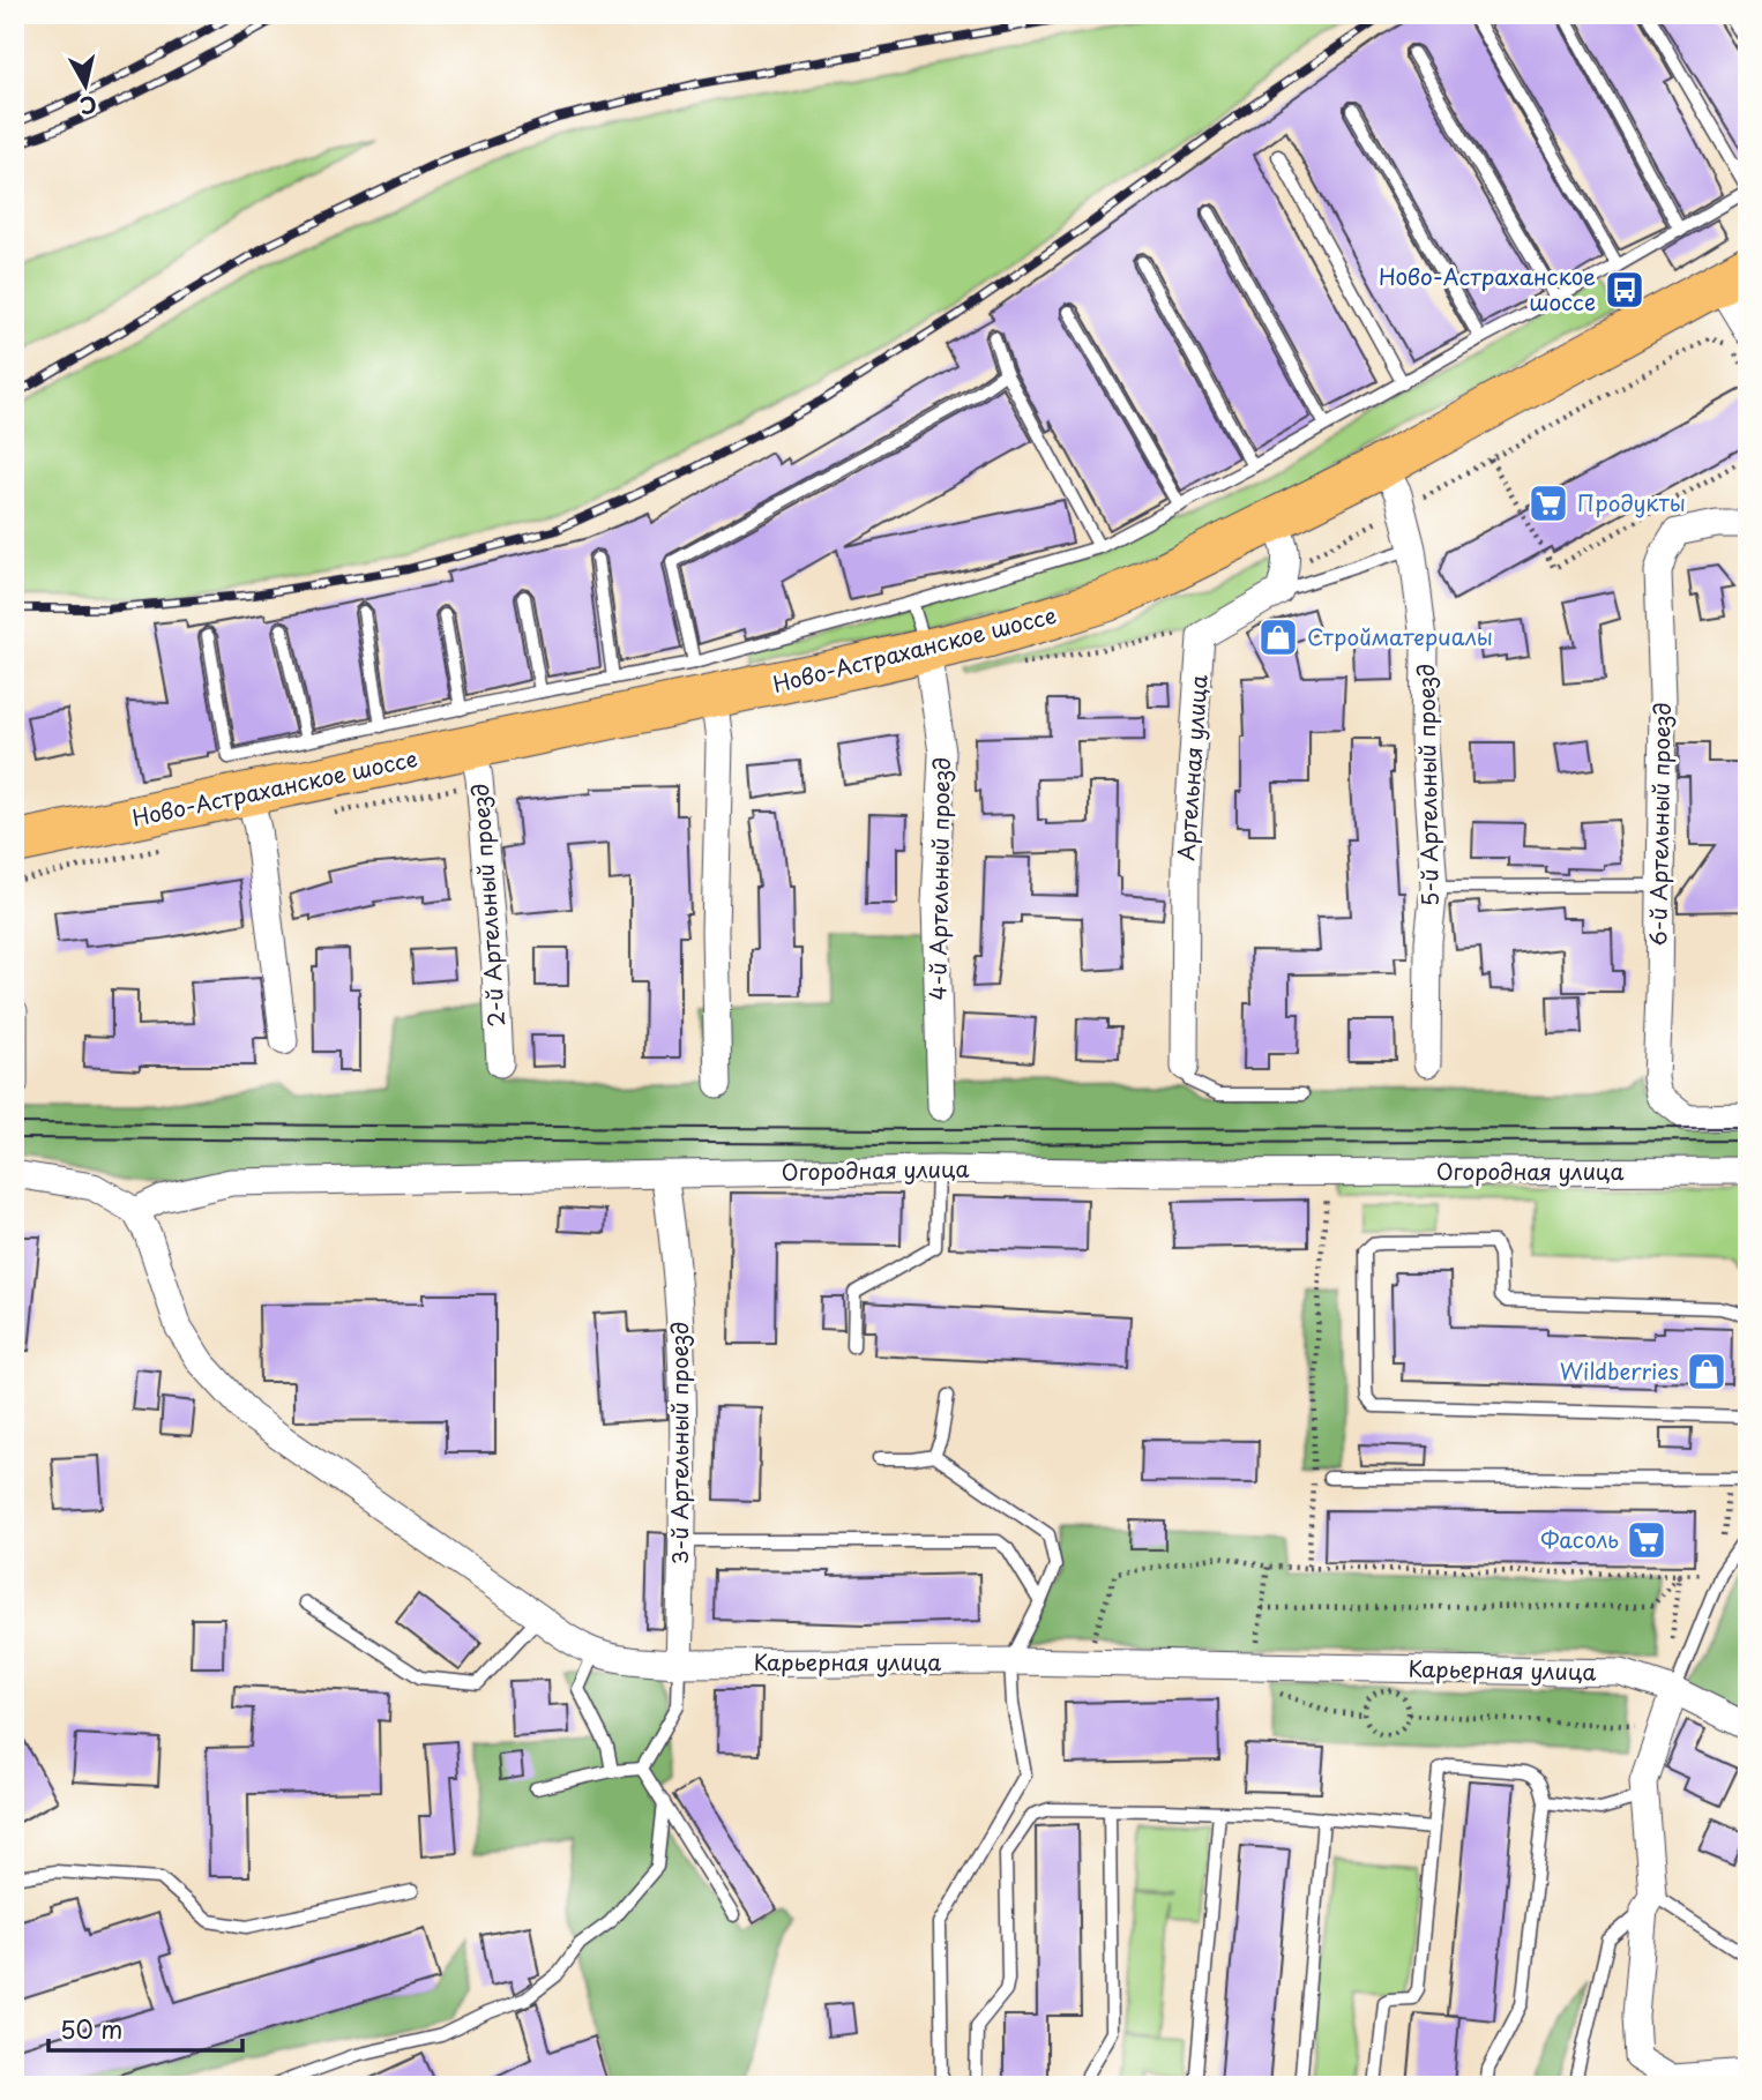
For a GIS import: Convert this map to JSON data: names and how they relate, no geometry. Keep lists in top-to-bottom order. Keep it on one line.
{"streets":{"main road":["Ново-Астраханское шоссе"],"street":["Артельная улица","5-й Артельный проезд","6-й Артельный проезд","4-й Артельный проезд","2-й Артельный проезд","Огородная улица","3-й Артельный проезд","Карьерная улица"]},"crossings":[["Ново-Астраханское шоссе","5-й Артельный проезд"],["Ново-Астраханское шоссе","4-й Артельный проезд"],["Ново-Астраханское шоссе","2-й Артельный проезд"],["Огородная улица","3-й Артельный проезд"],["Огородная улица","Карьерная улица"],["3-й Артельный проезд","Карьерная улица"]],"places":{"bus stop":["Ново-Астраханское шоссе"],"supermarket":["Продукты","Фасоль"],"shop":["Стройматериалы","Wildberries"]},"scale_bar":"50 m","north":"bottom"}
